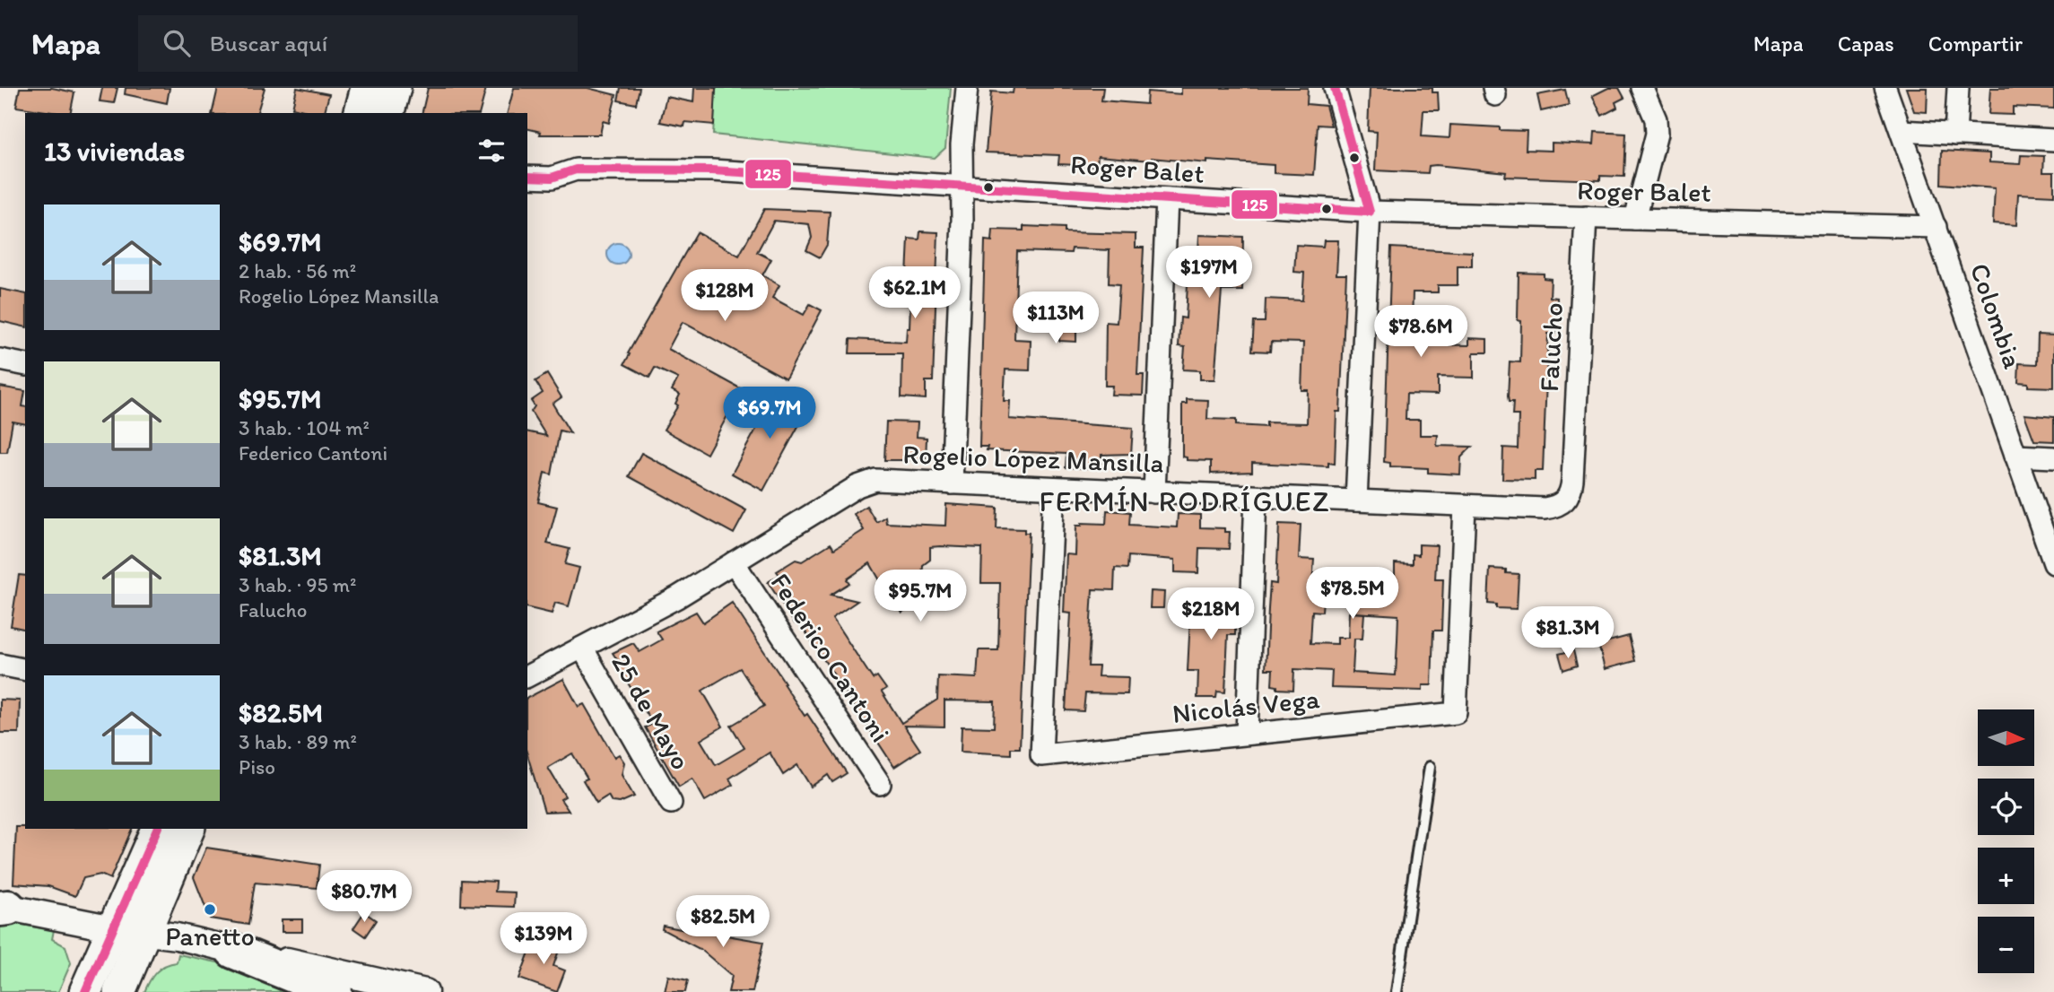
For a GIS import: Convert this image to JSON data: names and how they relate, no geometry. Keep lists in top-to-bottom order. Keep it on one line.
{"streets":{"street":["Roger Balet","Colombia","Falucho","Rogelio López Mansilla","Federico Cantoni","Nicolás Vega","25 de Mayo"]},"crossings":[["Roger Balet","Colombia"],["Roger Balet","Falucho"],["Falucho","Rogelio López Mansilla"],["Rogelio López Mansilla","Federico Cantoni"],["Rogelio López Mansilla","Nicolás Vega"],["Rogelio López Mansilla","25 de Mayo"]],"districts":["FERMÍN RODRÍGUEZ"],"places":["Panetto"],"lines":["transit line 125"],"north":"right","page":{"header":"Mapa","search":"Buscar aquí","nav":["Mapa","Capas","Compartir"],"heading":"13 viviendas","list":[{"name":"$69.7M","note":"2 hab. · 56 m² · Rogelio López Mansilla"},{"name":"$95.7M","note":"3 hab. · 104 m² · Federico Cantoni"},{"name":"$81.3M","note":"3 hab. · 95 m² · Falucho"},{"name":"$82.5M","note":"3 hab. · 89 m² · Piso"}],"price":["$197M","$62.1M","$128M","$113M","$78.6M","$69.7M","$78.5M","$95.7M","$218M","$81.3M","$80.7M","$82.5M","$139M"],"map_buttons":["+","−"]}}
